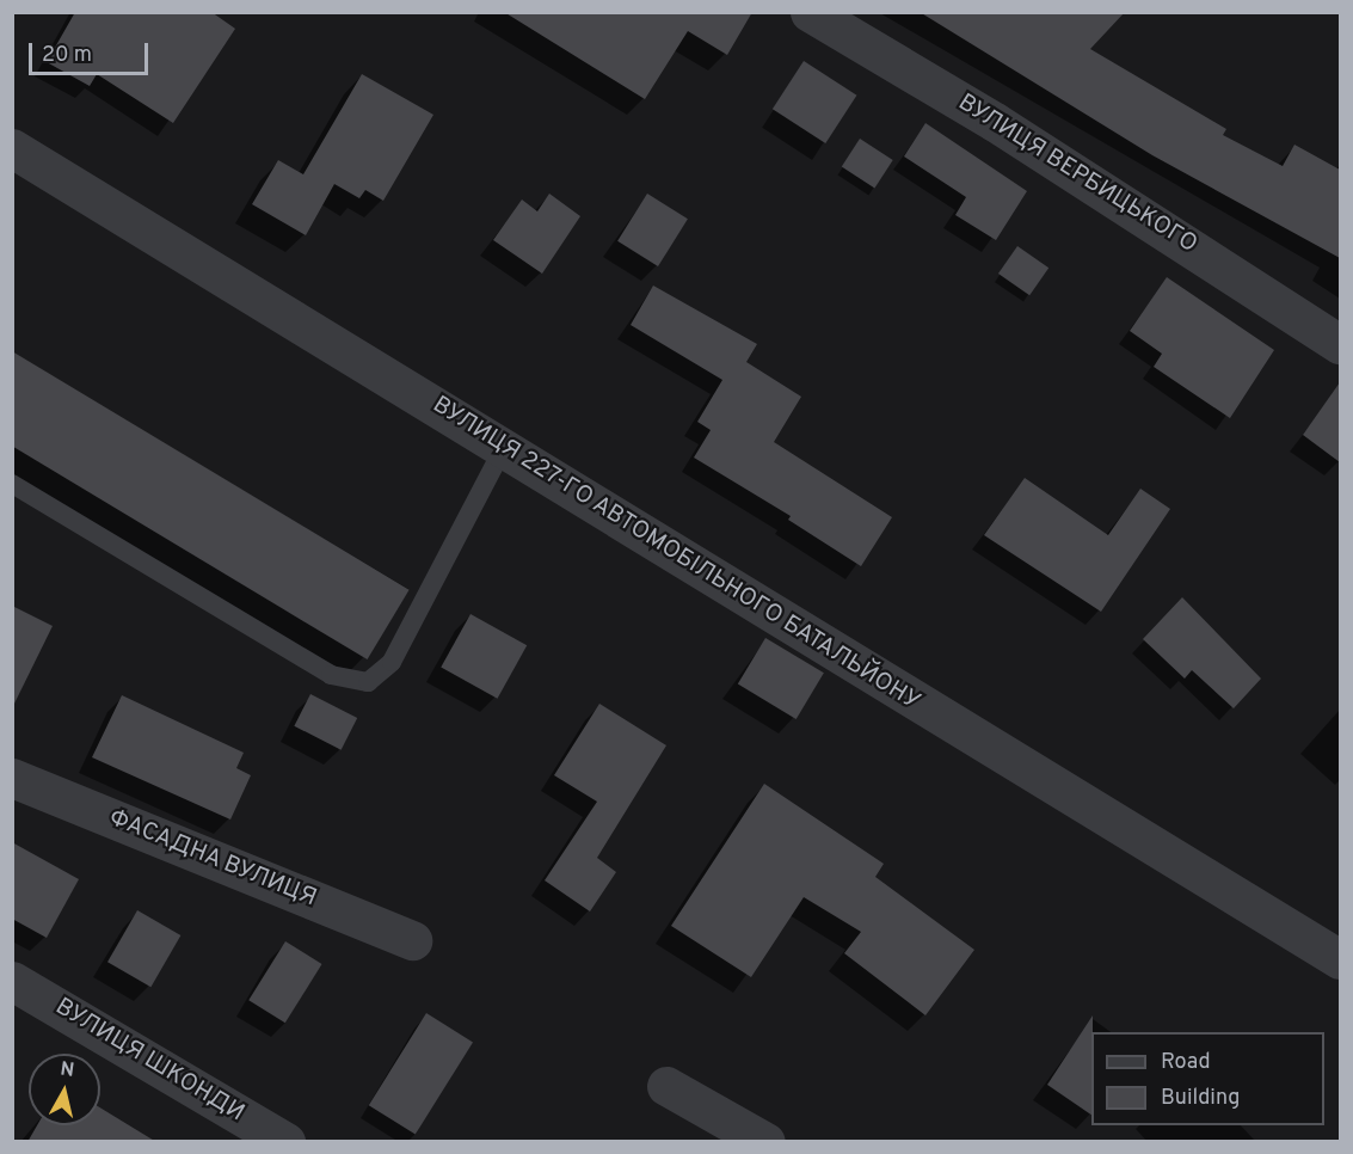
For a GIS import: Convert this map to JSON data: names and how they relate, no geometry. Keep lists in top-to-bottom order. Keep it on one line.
{"streets":{"street":["ВУЛИЦЯ ВЕРБИЦЬКОГО","ВУЛИЦЯ 227-ГО АВТОМОБІЛЬНОГО БАТАЛЬЙОНУ","ФАСАДНА ВУЛИЦЯ","ВУЛИЦЯ ШКОНДИ"]},"legend":["Road","Building"],"scale_bar":"20 m","north":"top"}
